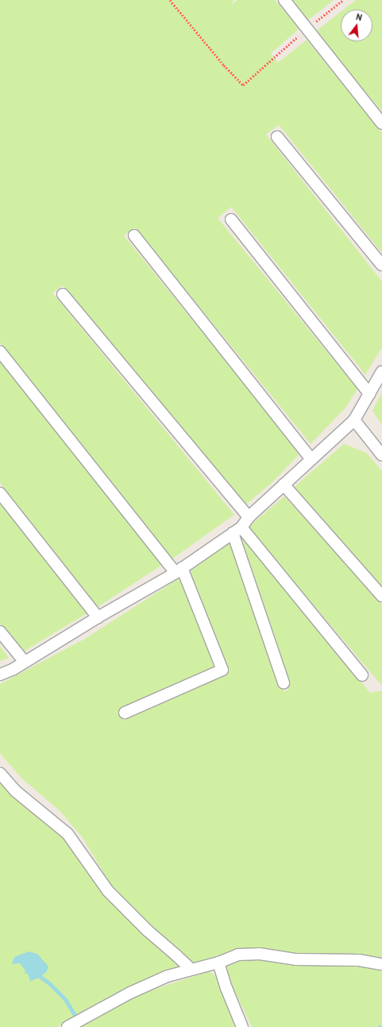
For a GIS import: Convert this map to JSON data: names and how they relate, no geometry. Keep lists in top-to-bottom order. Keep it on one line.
{"north":"top"}
